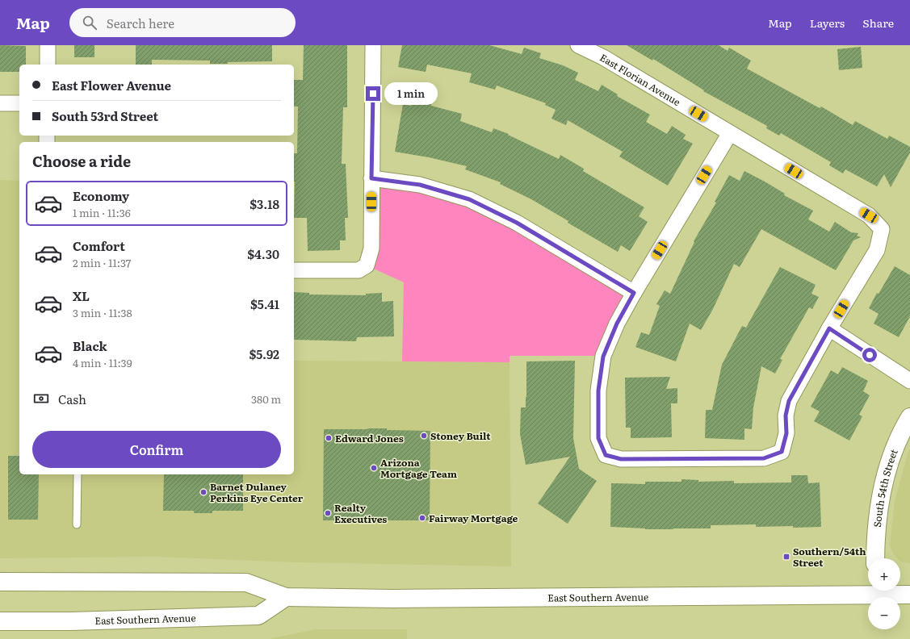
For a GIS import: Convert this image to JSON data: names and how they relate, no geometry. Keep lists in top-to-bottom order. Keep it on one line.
{"streets":{"main road":["South 54th Street","East Southern Avenue"],"street":["East Florian Avenue"]},"places":{"other":["Stoney Built","Edward Jones","Arizona Mortgage Team","Barnet Dulaney Perkins Eye Center","Realty Executives","Fairway Mortgage"],"transit":["Southern/54th Street"]},"page":{"header":"Map","search":"Search here","nav":["Map","Layers","Share"],"banner":["East Flower Avenue","South 53rd Street"],"bubble":"1 min","heading":"Choose a ride","list":[{"name":"Economy","note":"1 min · 11:36","value":"$3.18"},{"name":"Comfort","note":"2 min · 11:37","value":"$4.30"},{"name":"XL","note":"3 min · 11:38","value":"$5.41"},{"name":"Black","note":"4 min · 11:39","value":"$5.92"}],"pay":["Cash","380 m"],"buttons":"Confirm","map_buttons":["+","−"]}}
